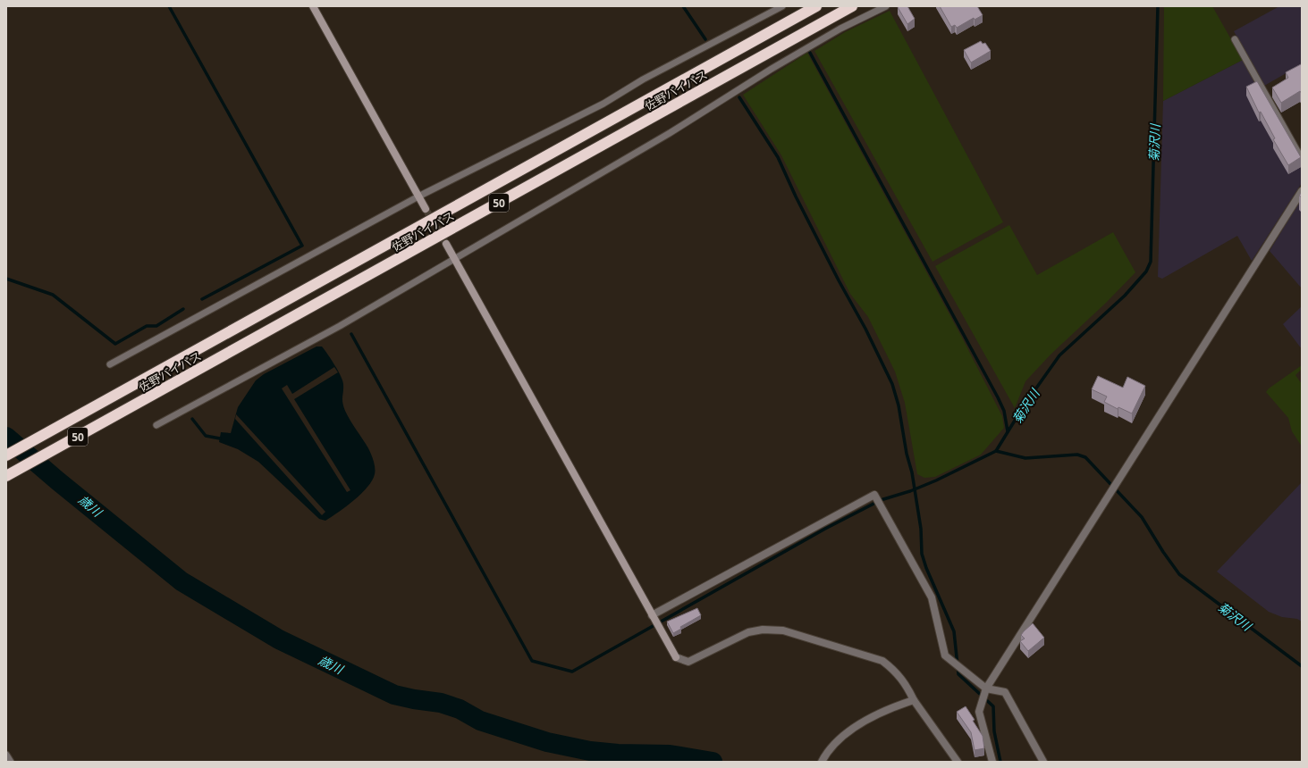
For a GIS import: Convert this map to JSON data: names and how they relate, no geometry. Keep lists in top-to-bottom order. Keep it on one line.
{"streets":{"highway":["佐野バイパス","50"]},"water":["菊沢川","歳川"]}
